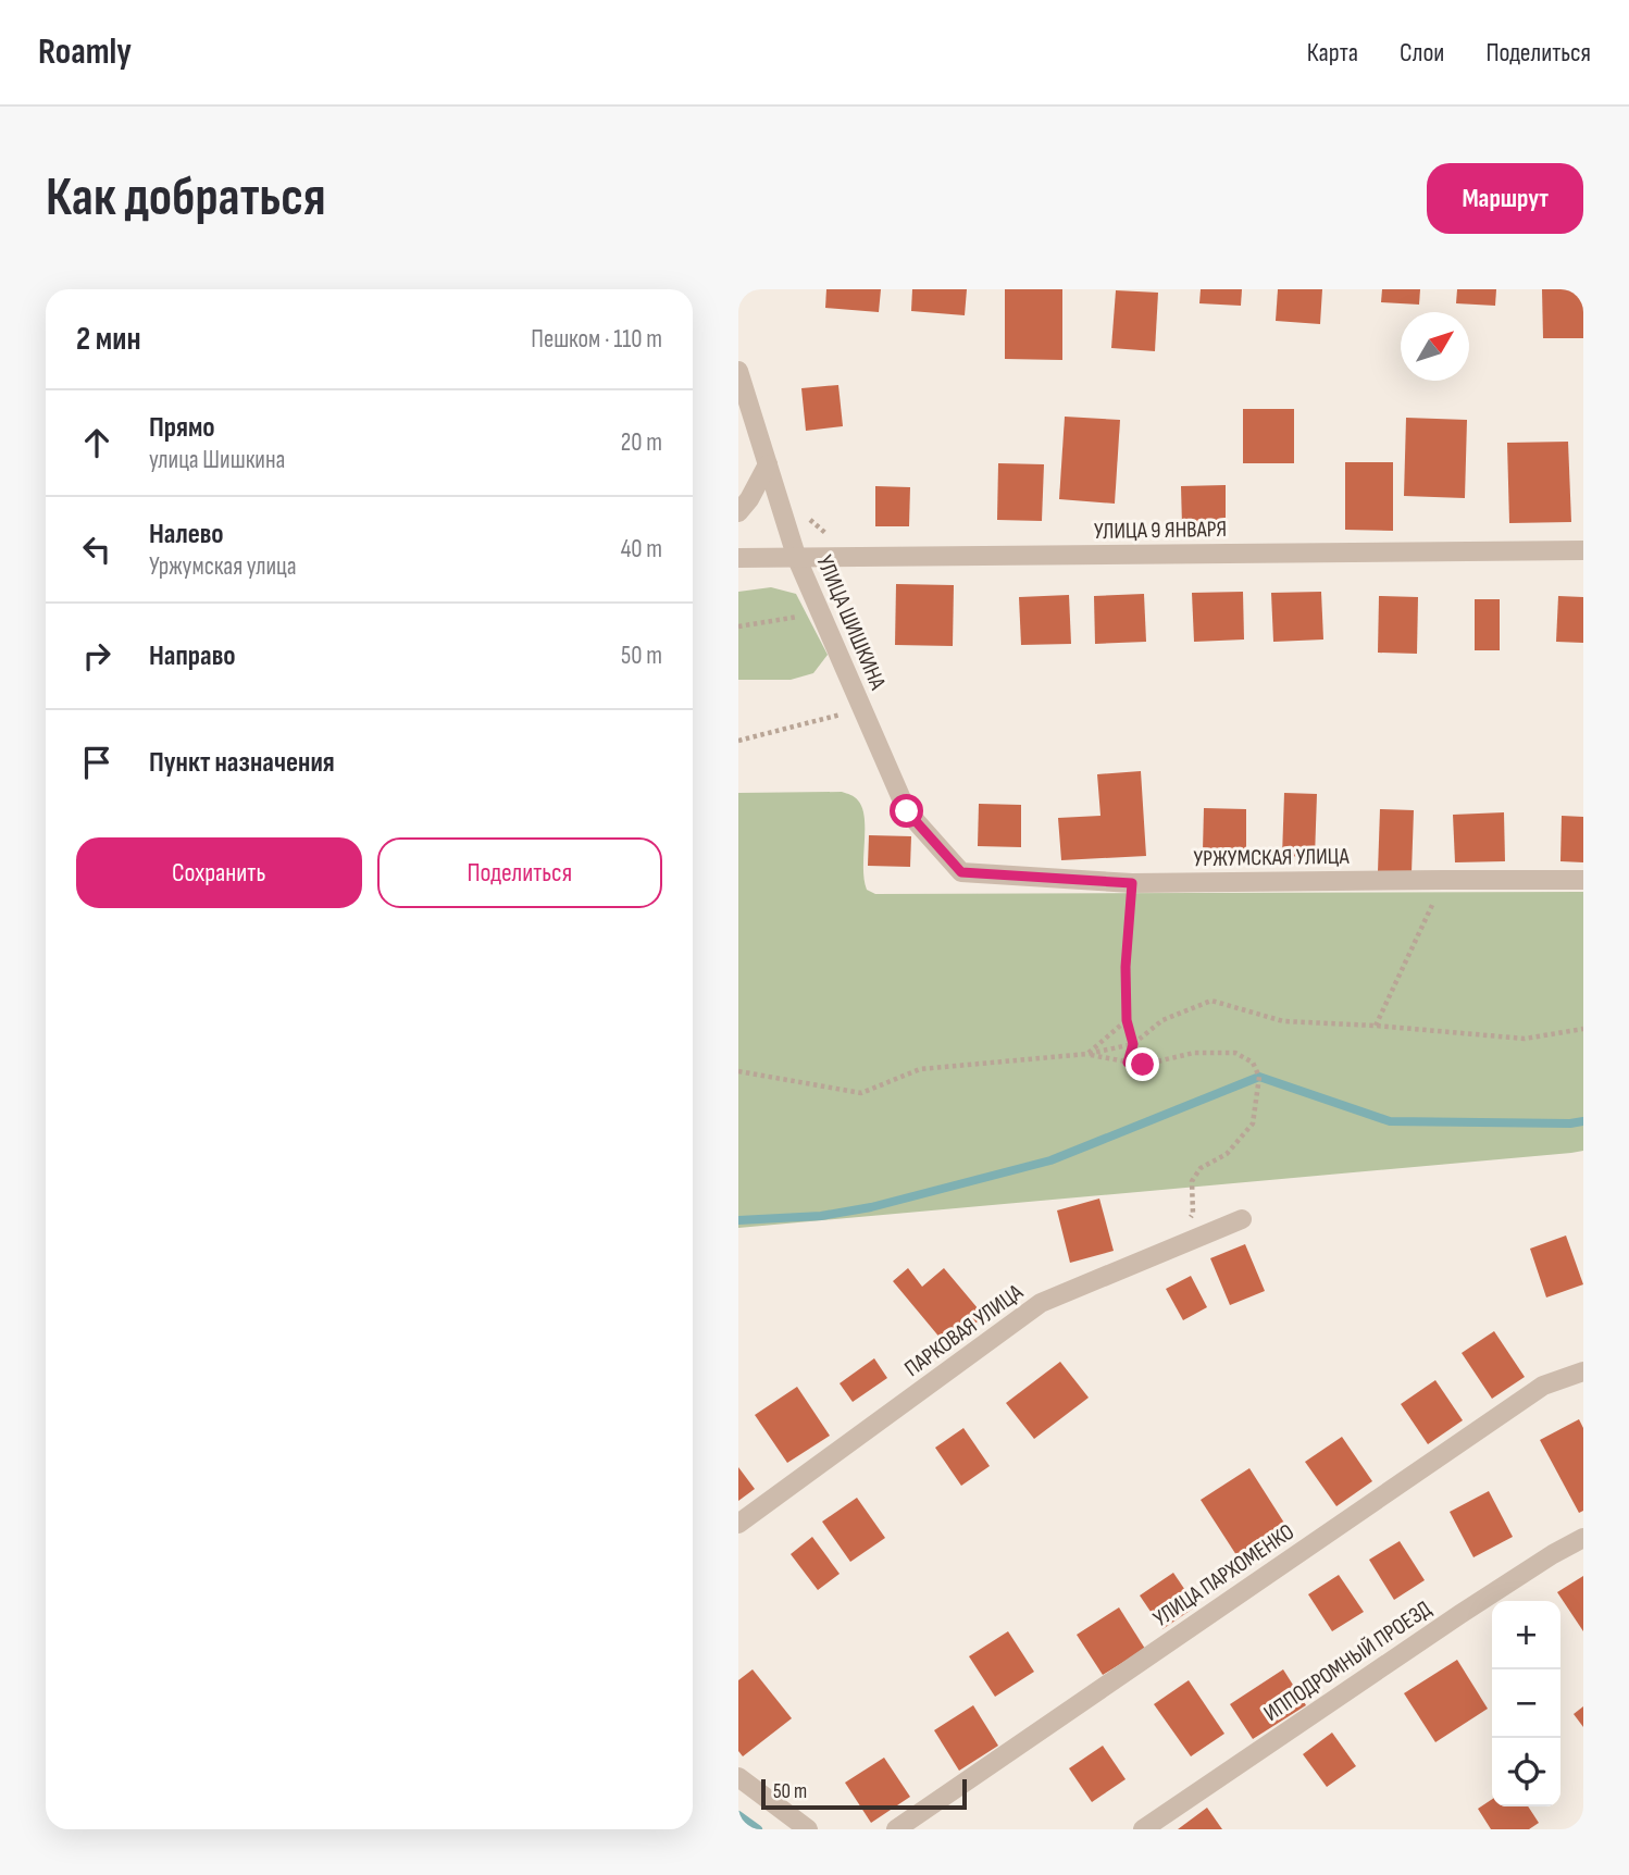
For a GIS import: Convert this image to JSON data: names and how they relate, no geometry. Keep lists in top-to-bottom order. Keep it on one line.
{"streets":{"street":["УЛИЦА 9 ЯНВАРЯ","УЛИЦА ШИШКИНА","УРЖУМСКАЯ УЛИЦА","ПАРКОВАЯ УЛИЦА","УЛИЦА ПАРХОМЕНКО","ИППОДРОМНЫЙ ПРОЕЗД"]},"crossings":[["УЛИЦА 9 ЯНВАРЯ","УЛИЦА ШИШКИНА"],["УЛИЦА ШИШКИНА","УРЖУМСКАЯ УЛИЦА"]],"scale_bar":"50 m","north":"top right","page":{"header":"Roamly","nav":["Карта","Слои","Поделиться"],"buttons":["Маршрут",["Сохранить","Поделиться"]],"title":"Как добраться","heading":["2 мин","Пешком · 110 m"],"list":[["Прямо","улица Шишкина","20 m"],["Налево","Уржумская улица","40 m"],["Направо","50 m"],"Пункт назначения"],"map_buttons":["+","−"],"scale":"50 m"}}
